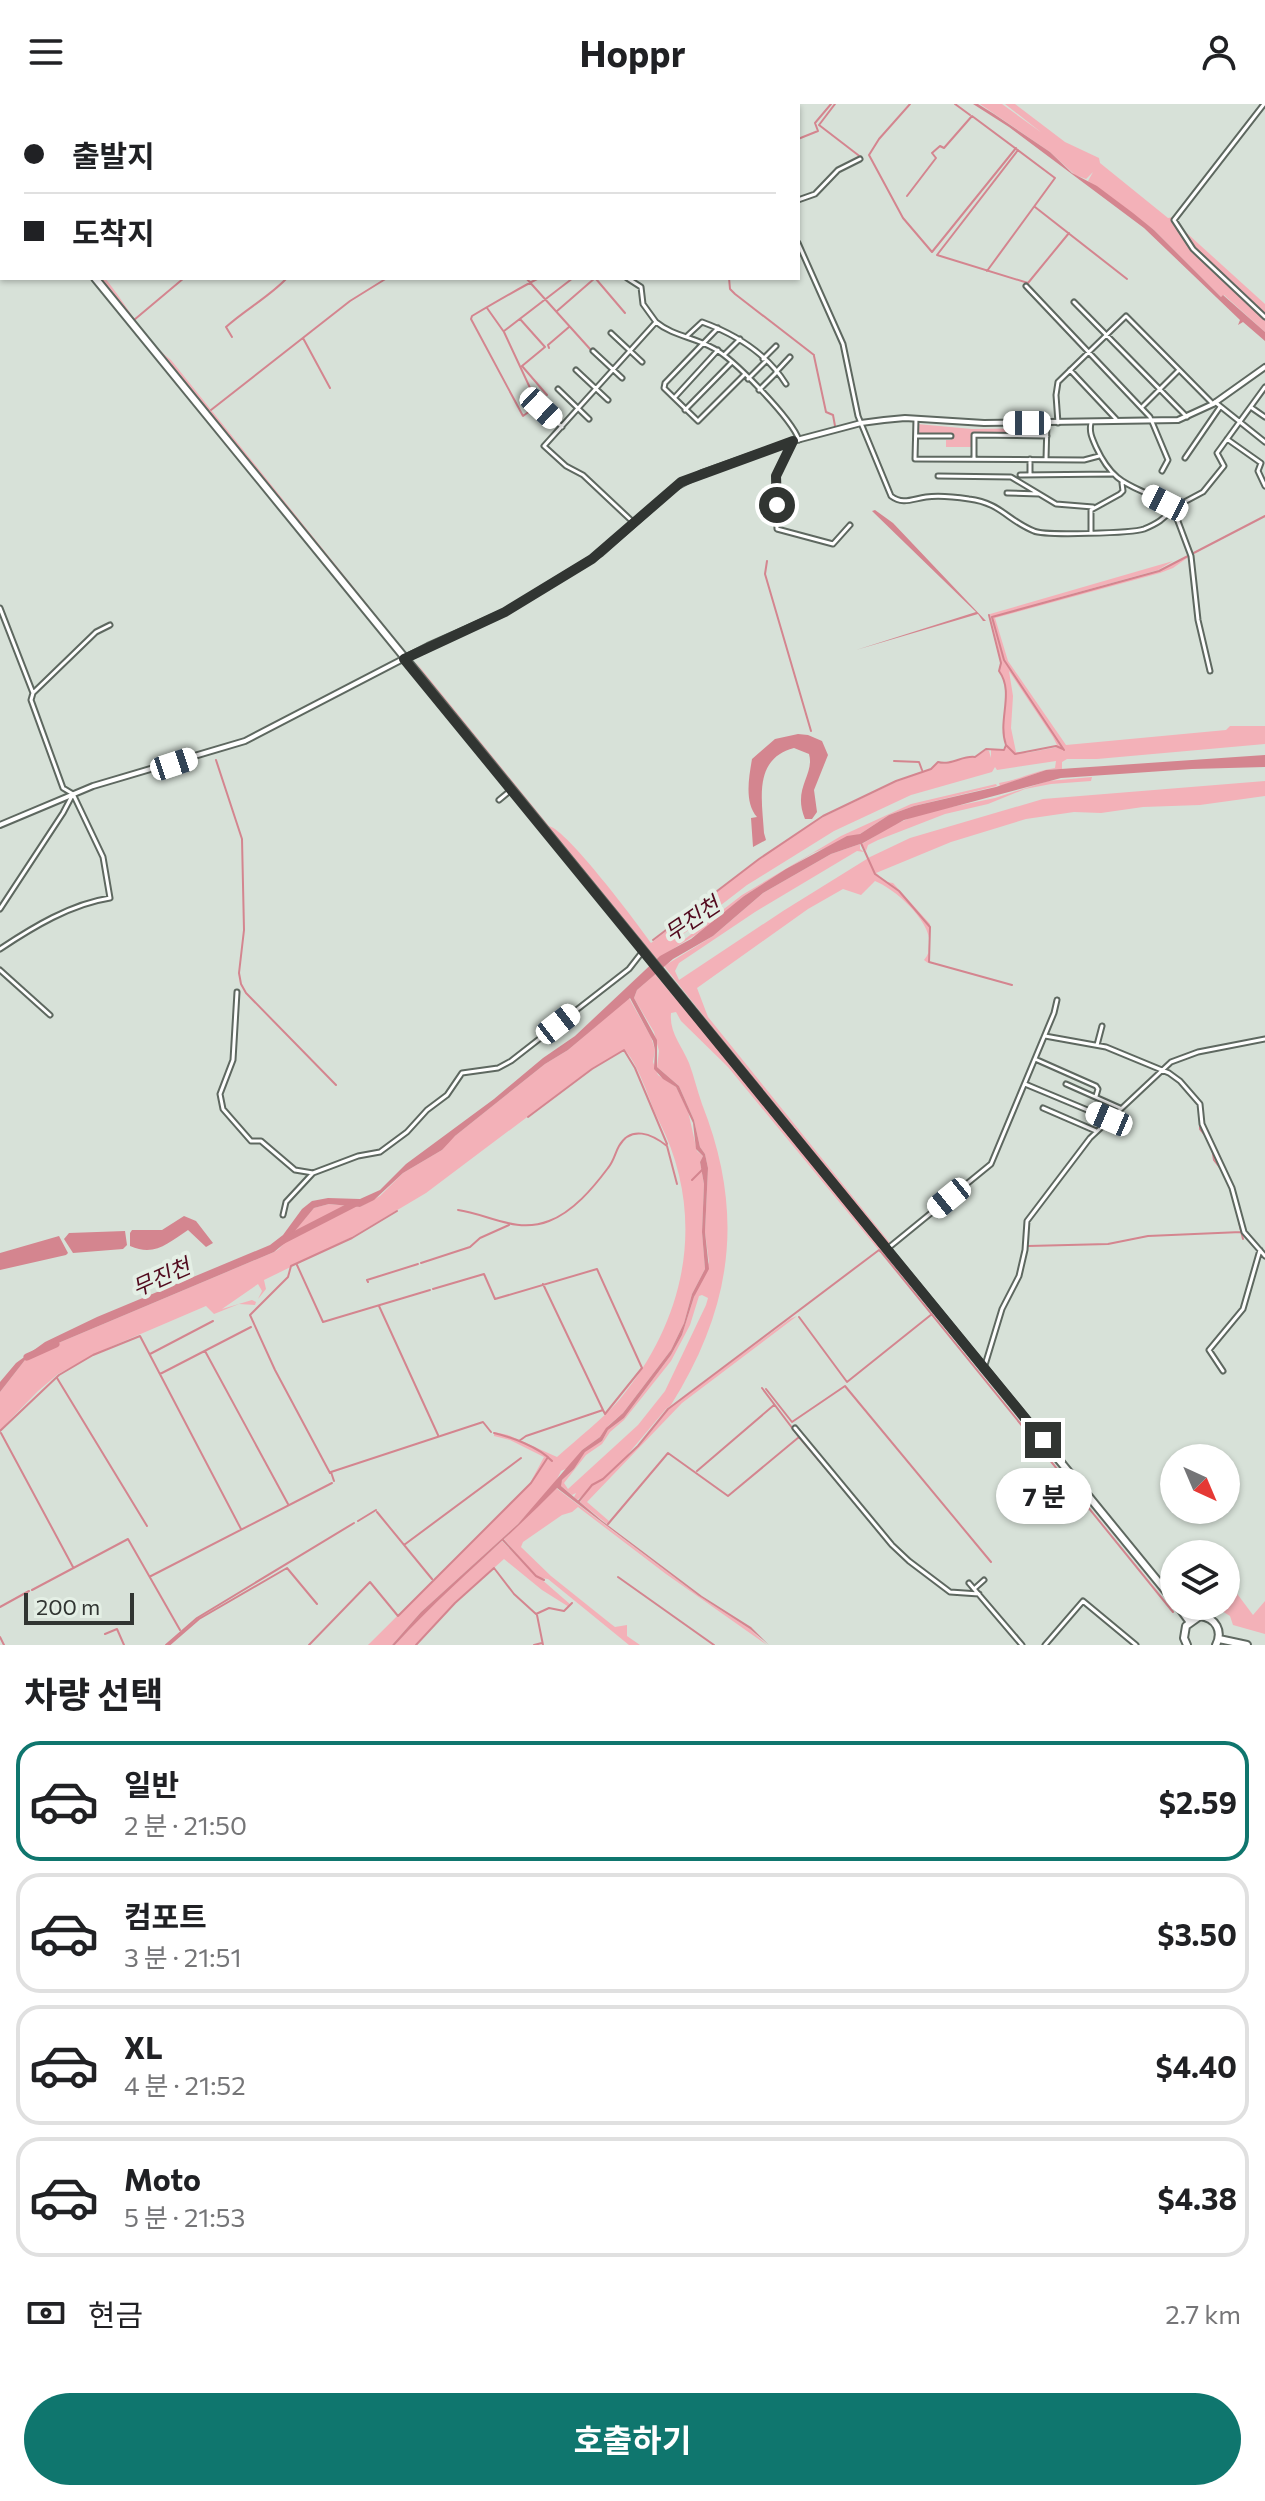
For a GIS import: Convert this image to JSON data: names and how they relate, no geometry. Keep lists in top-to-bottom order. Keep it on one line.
{"water":["무진천"],"scale_bar":"200 m","north":"bottom right","page":{"header":"Hoppr","banner":["출발지","도착지"],"bubble":"7 분","scale":"200 m","heading":"차량 선택","list":[{"name":"일반","note":"2 분 · 21:50","value":"$2.59"},{"name":"컴포트","note":"3 분 · 21:51","value":"$3.50"},{"name":"XL","note":"4 분 · 21:52","value":"$4.40"},{"name":"Moto","note":"5 분 · 21:53","value":"$4.38"}],"pay":["현금","2.7 km"],"buttons":"호출하기"}}
